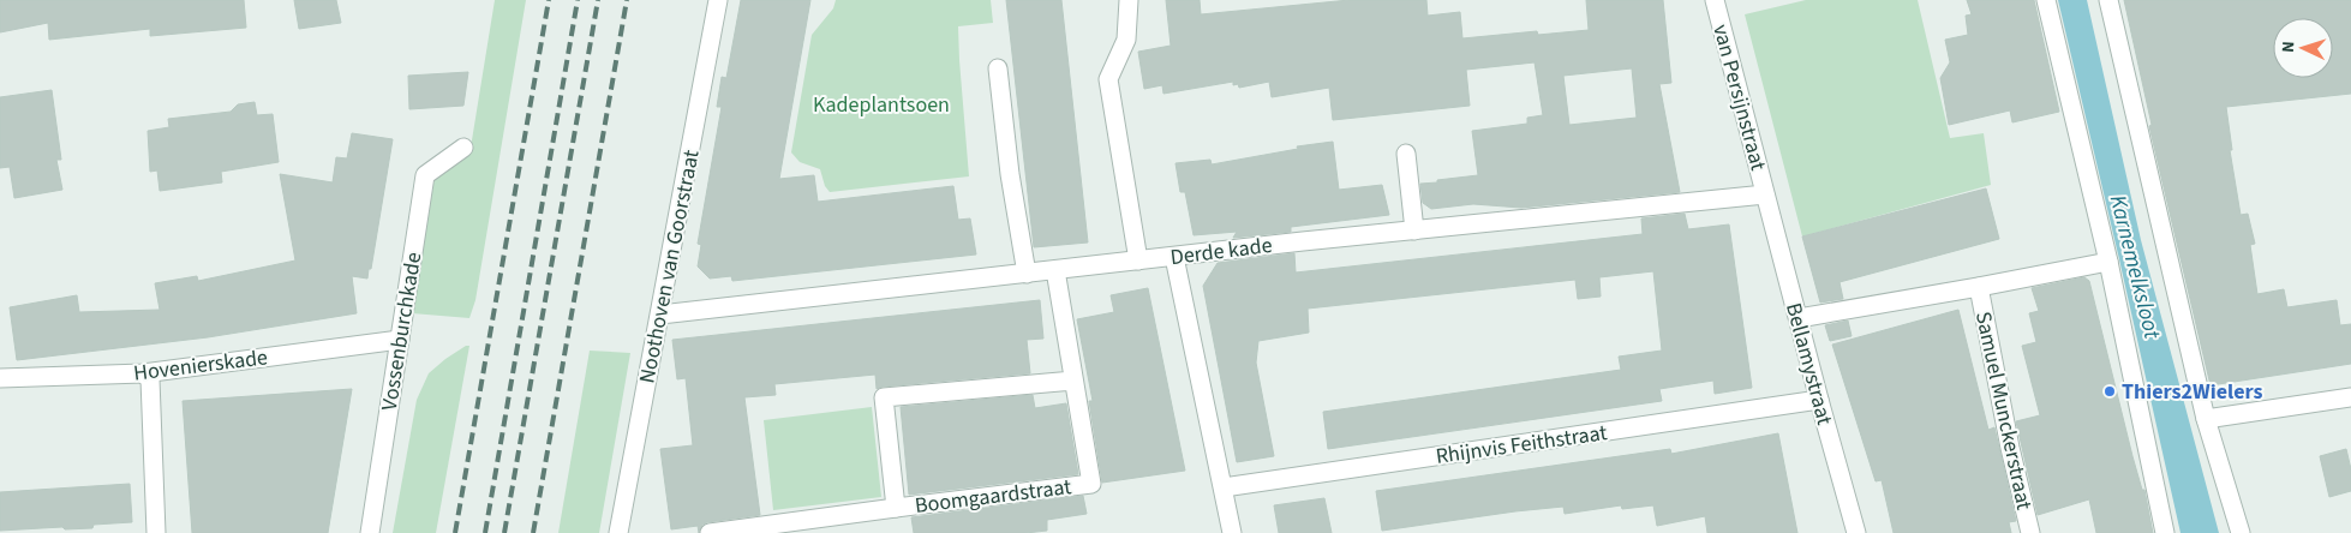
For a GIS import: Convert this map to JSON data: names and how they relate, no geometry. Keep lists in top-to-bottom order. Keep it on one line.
{"streets":{"street":["van Persijnstraat","Derde kade","Noothoven van Goorstraat","Vossenburchkade","Bellamystraat","Hovenierskade","Samuel Munckerstraat","Rhijnvis Feithstraat","Boomgaardstraat"]},"crossings":[["van Persijnstraat","Derde kade"],["van Persijnstraat","Bellamystraat"],["Derde kade","Noothoven van Goorstraat"],["Derde kade","Bellamystraat"],["Derde kade","Boomgaardstraat"],["Vossenburchkade","Hovenierskade"],["Bellamystraat","Samuel Munckerstraat"],["Bellamystraat","Rhijnvis Feithstraat"]],"water":["Karnemelksloot"],"parks":["Kadeplantsoen"],"places":["Thiers2Wielers"],"north":"left"}
